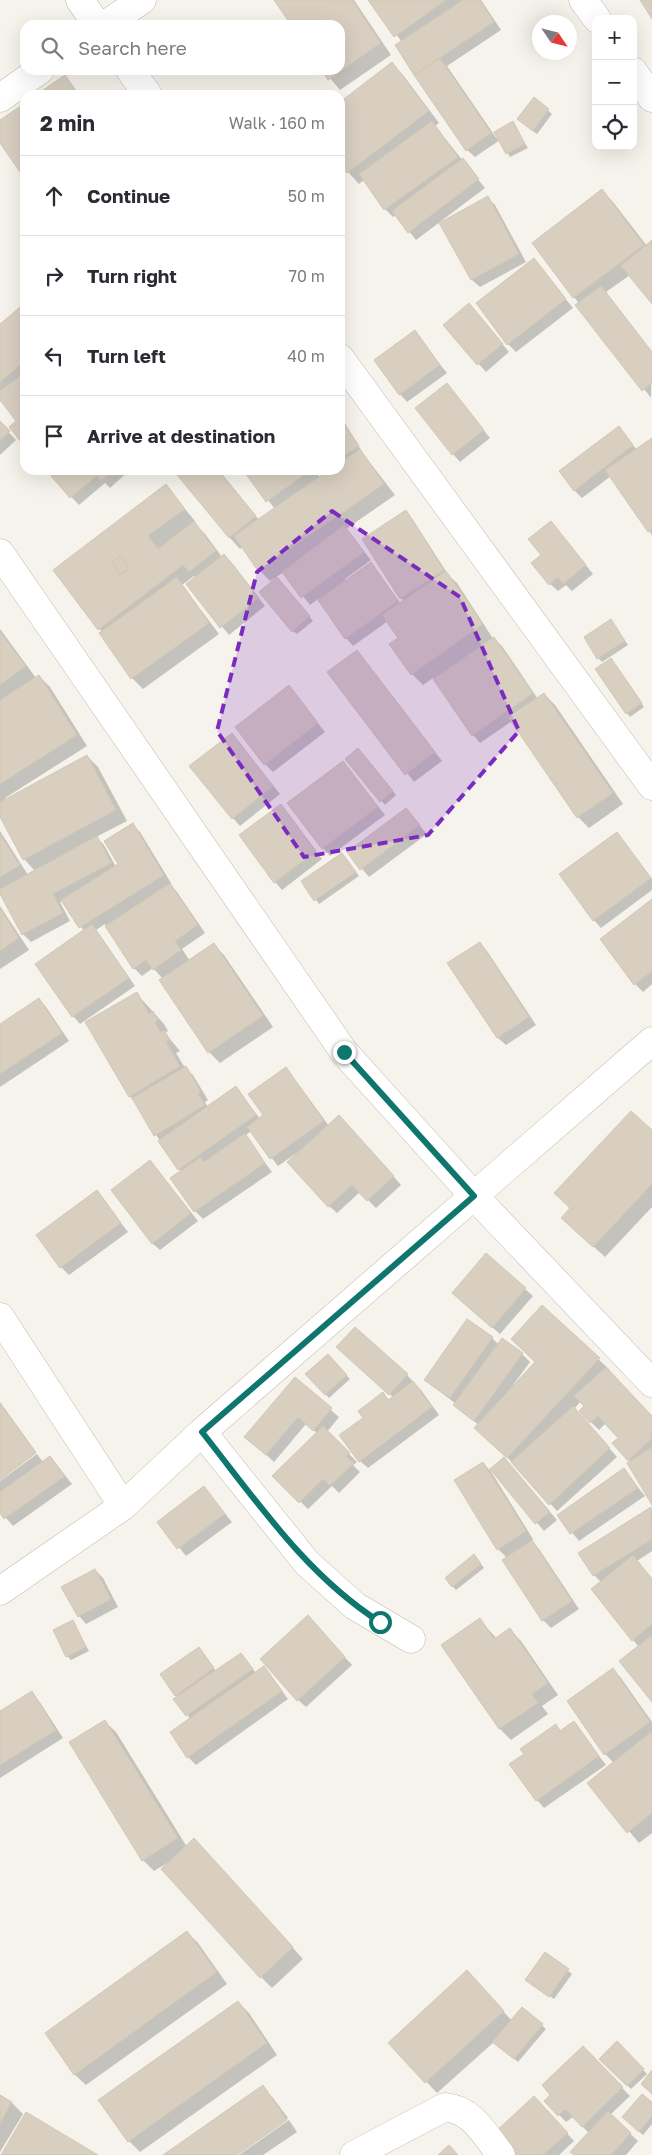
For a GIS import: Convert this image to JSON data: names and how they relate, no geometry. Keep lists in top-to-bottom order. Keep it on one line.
{"north":"bottom right","page":{"map_buttons":["+","−"],"search":"Search here","heading":["2 min","Walk · 160 m"],"list":[["Continue","50 m"],["Turn right","70 m"],["Turn left","40 m"],"Arrive at destination"]}}
